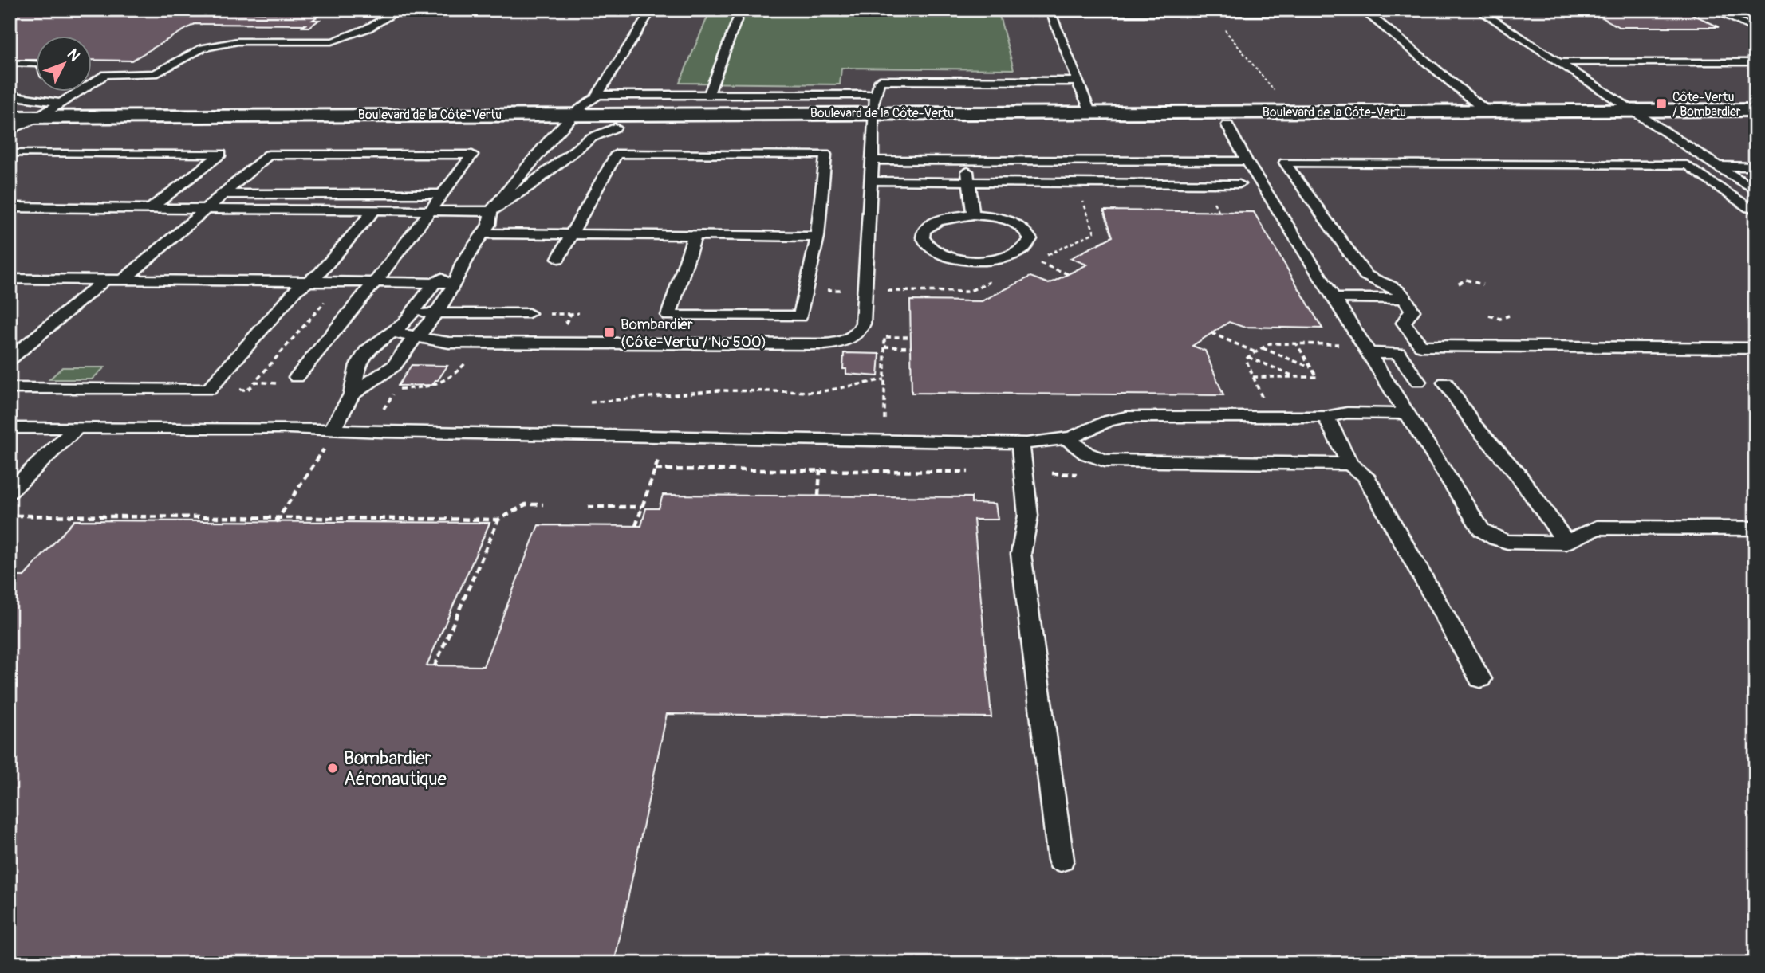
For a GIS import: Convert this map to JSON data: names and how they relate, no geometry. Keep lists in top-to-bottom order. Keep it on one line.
{"streets":{"street":["Boulevard de la Côte-Vertu"]},"places":{"transit":["Côte-Vertu / Bombardier","Bombardier (Côte-Vertu / No 500)"],"other":["Bombardier Aéronautique"]},"north":"top right"}
